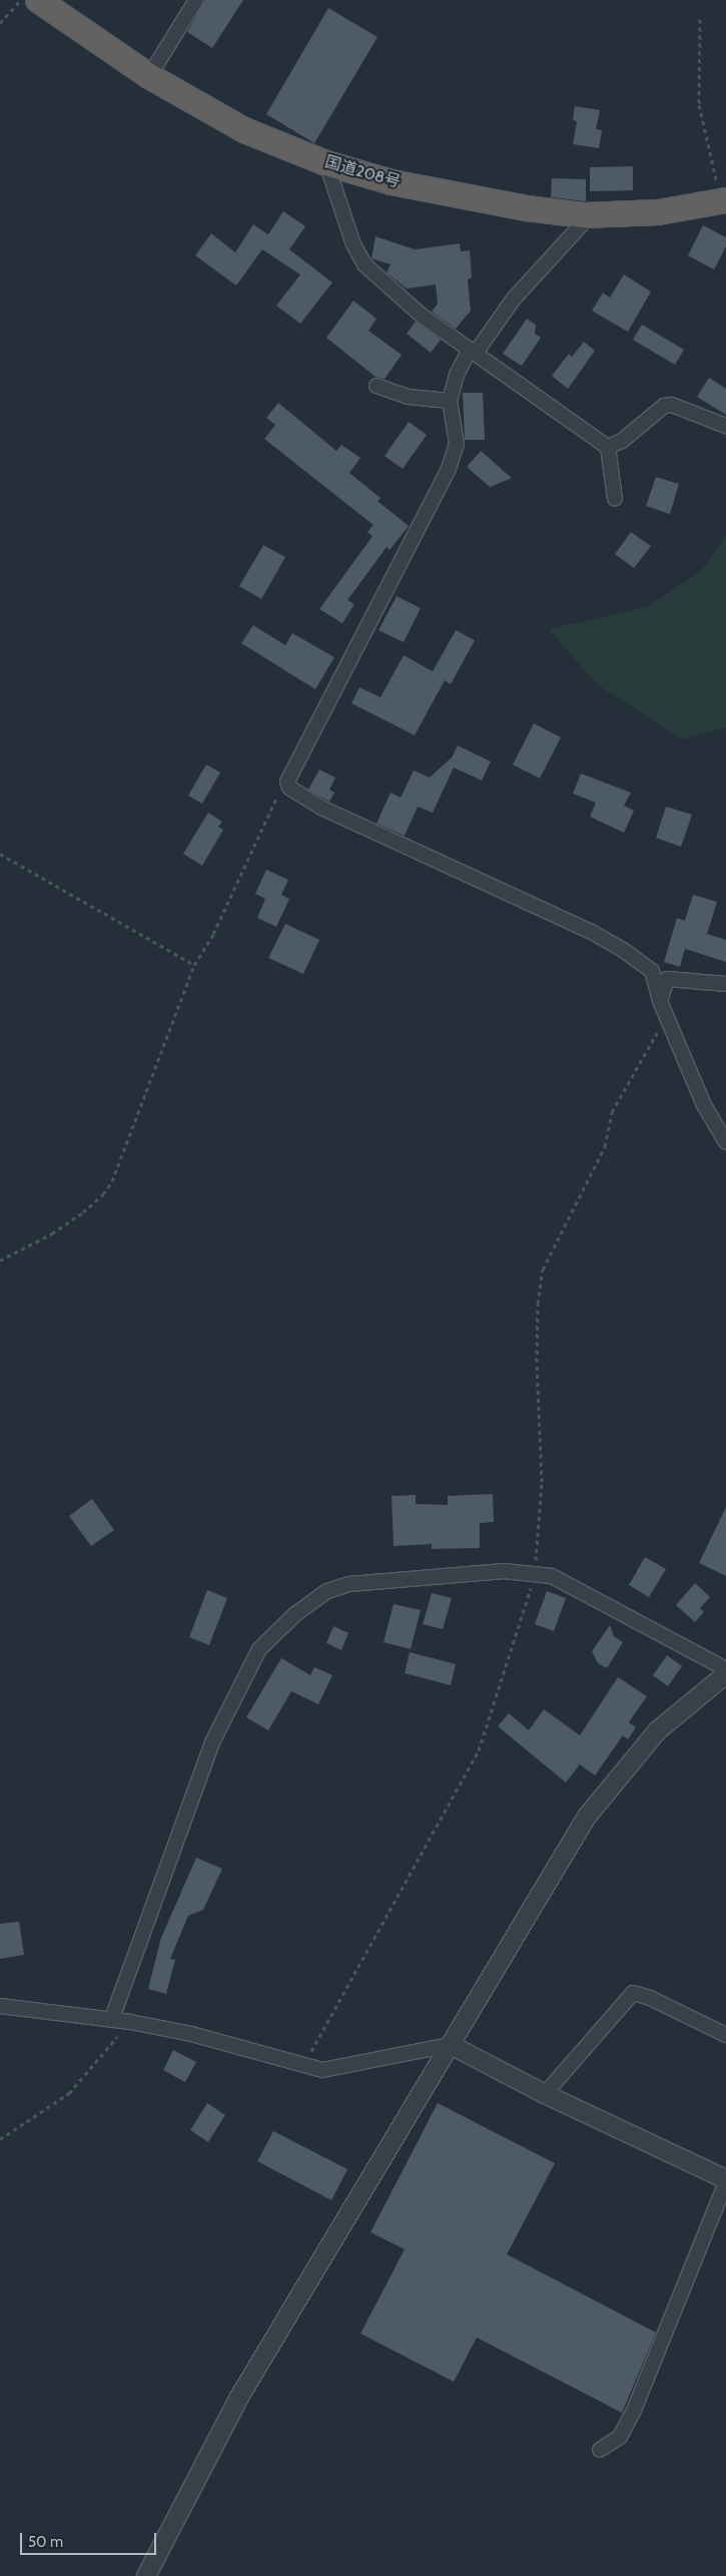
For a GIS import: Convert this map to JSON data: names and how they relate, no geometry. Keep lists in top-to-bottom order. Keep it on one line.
{"streets":{"highway":["国道208号"]},"scale_bar":"50 m"}
